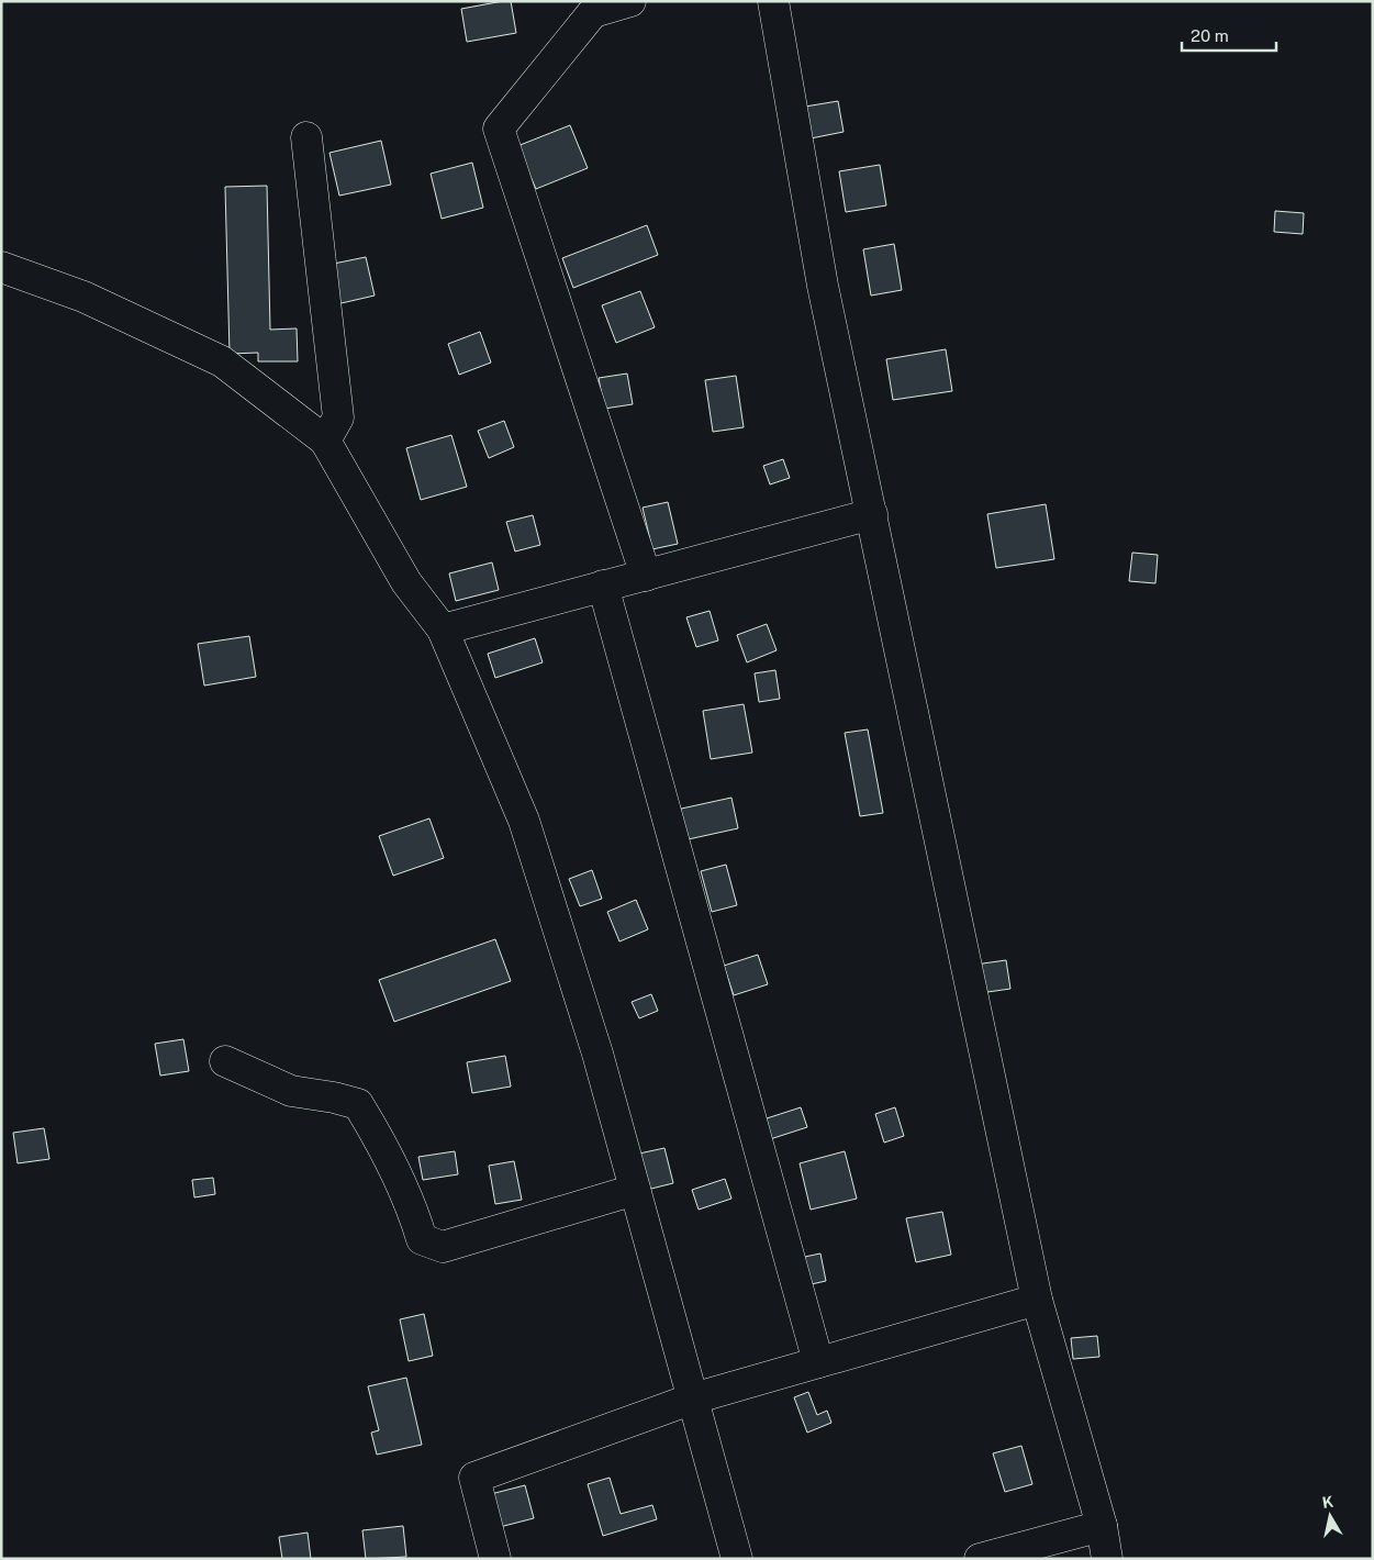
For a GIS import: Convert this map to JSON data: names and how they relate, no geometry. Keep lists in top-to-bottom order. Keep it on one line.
{"scale_bar":"20 m","north":"top"}
